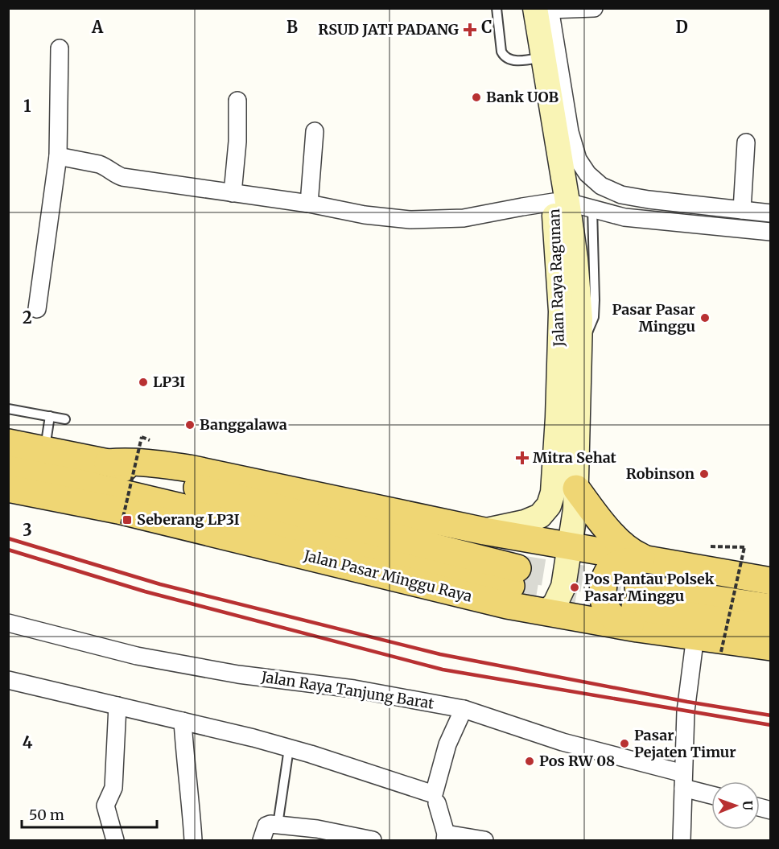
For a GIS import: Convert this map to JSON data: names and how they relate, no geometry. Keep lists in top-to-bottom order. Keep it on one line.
{"streets":{"main road":["Jalan Raya Ragunan","Jalan Pasar Minggu Raya"],"street":["Jalan Raya Tanjung Barat"]},"crossings":[["Jalan Raya Ragunan","Jalan Pasar Minggu Raya"]],"places":{"health":["RSUD JATI PADANG","Mitra Sehat"],"other":["Bank UOB","Pasar Pasar Minggu","LP3I","Banggalawa","Robinson","Pos Pantau Polsek Pasar Minggu","Pasar Pejaten Timur","Pos RW 08"],"transit":["Seberang LP3I"]},"scale_bar":"50 m","north":"right","grid":{"columns":["A","B","C","D"],"rows":["1","2","3","4"]}}
